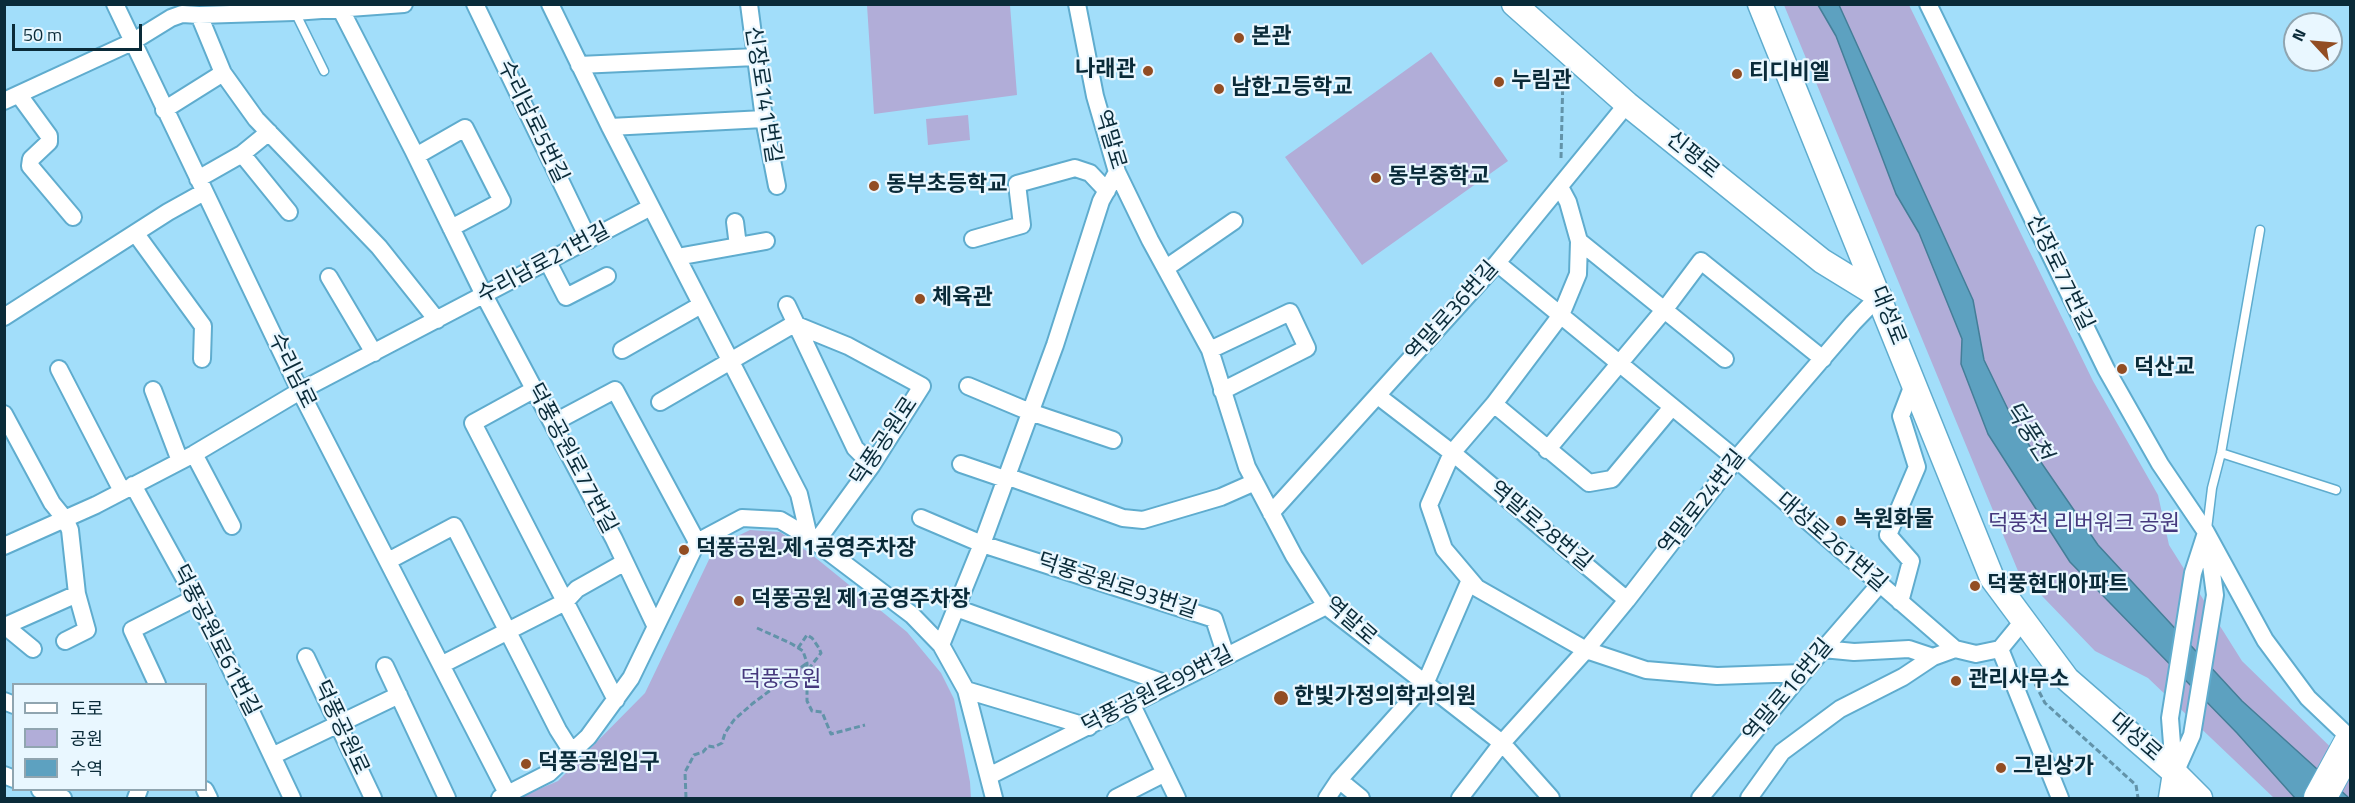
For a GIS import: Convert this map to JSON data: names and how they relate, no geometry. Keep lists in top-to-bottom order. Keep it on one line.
{"streets":{"street":["신장로141번길","수리남로5번길","역말로","신평로","수리남로21번길","신장로77번길","역말로36번길","대성로","수리남로","덕풍공원로","덕풍공원로77번길","역말로24번길","역말로28번길","대성로261번길","덕풍공원로93번길","덕풍공원로61번길","덕풍공원로99번길","역말로16번길"]},"crossings":[["수리남로5번길","수리남로21번길"],["역말로","역말로36번길"],["역말로","역말로24번길"],["역말로","덕풍공원로99번길"],["신평로","역말로36번길"],["신평로","대성로"],["신평로","역말로24번길"],["수리남로21번길","수리남로"],["수리남로21번길","덕풍공원로77번길"],["수리남로21번길","덕풍공원로61번길"],["역말로36번길","역말로28번길"],["역말로36번길","대성로261번길"],["대성로","역말로24번길"],["역말로24번길","역말로28번길"],["역말로24번길","대성로261번길"],["대성로261번길","역말로16번길"],["덕풍공원로93번길","덕풍공원로99번길"]],"water":["덕풍천"],"parks":["덕풍천 리버워크 공원","덕풍공원"],"places":["본관","나래관","티디비엘","누림관","남한고등학교","동부중학교","동부초등학교","체육관","덕산교","녹원화물","덕풍공원.제1공영주차장","덕풍현대아파트","덕풍공원 제1공영주차장","관리사무소","한빛가정의학과의원","덕풍공원입구","그린상가"],"legend":["도로","공원","수역"],"scale_bar":"50 m","north":"top left"}
